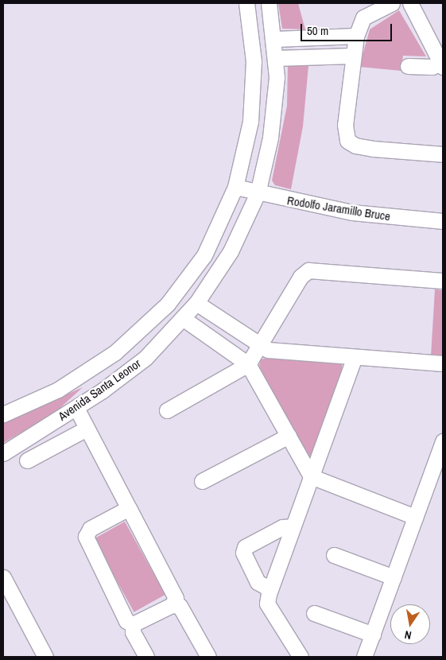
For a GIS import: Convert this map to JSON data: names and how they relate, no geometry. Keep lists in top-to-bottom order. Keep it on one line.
{"streets":{"street":["Rodolfo Jaramillo Bruce","Avenida Santa Leonor"]},"crossings":[["Rodolfo Jaramillo Bruce","Avenida Santa Leonor"]],"scale_bar":"50 m","north":"bottom"}
